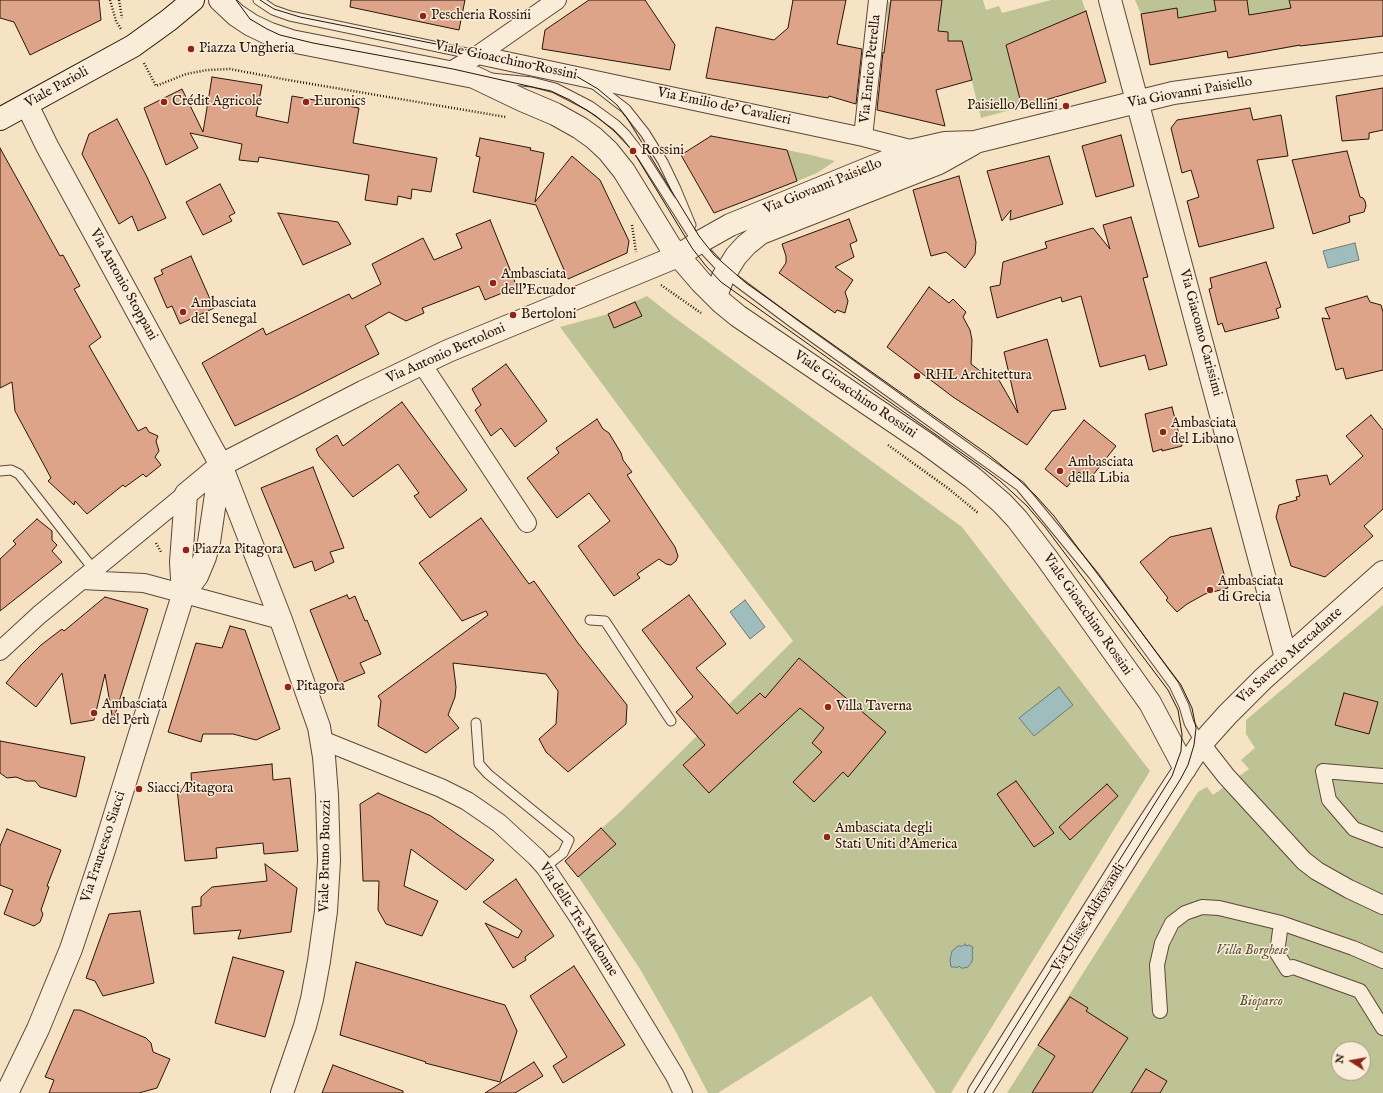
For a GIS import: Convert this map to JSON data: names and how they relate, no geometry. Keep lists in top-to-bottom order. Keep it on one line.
{"streets":{"street":["Viale Gioacchino Rossini","Via Enrico Petrella","Viale Parioli","Via Giovanni Paisiello","Via Emilio de' Cavalieri","Via Antonio Stoppani","Via Giacomo Carissimi","Via Antonio Bertoloni","Via Saverio Mercadante","Via Francesco Siacci","Viale Bruno Buozzi","Via Ulisse Aldrovandi","Via delle Tre Madonne"]},"crossings":[["Viale Gioacchino Rossini","Via Giovanni Paisiello"],["Viale Gioacchino Rossini","Via Emilio de' Cavalieri"],["Viale Gioacchino Rossini","Via Antonio Bertoloni"],["Viale Gioacchino Rossini","Via Saverio Mercadante"],["Viale Gioacchino Rossini","Via Ulisse Aldrovandi"],["Via Enrico Petrella","Via Emilio de' Cavalieri"],["Viale Parioli","Via Antonio Stoppani"],["Via Giovanni Paisiello","Via Emilio de' Cavalieri"],["Via Giovanni Paisiello","Via Giacomo Carissimi"],["Via Giovanni Paisiello","Via Antonio Bertoloni"],["Via Antonio Stoppani","Via Antonio Bertoloni"],["Via Giacomo Carissimi","Via Saverio Mercadante"],["Via Saverio Mercadante","Via Ulisse Aldrovandi"],["Viale Bruno Buozzi","Via delle Tre Madonne"]],"parks":["Villa Borghese","Bioparco"],"places":["Pescheria Rossini","Piazza Ungheria","Crédit Agricole","Euronics","Paisiello/Bellini","Rossini","Ambasciata dell’Ecuador","Ambasciata del Senegal","Bertoloni","RHL Architettura","Ambasciata del Libano","Ambasciata della Libia","Piazza Pitagora","Ambasciata di Grecia","Pitagora","Villa Taverna","Ambasciata del Perù","Siacci/Pitagora","Ambasciata degli Stati Uniti d'America"],"north":"left"}
